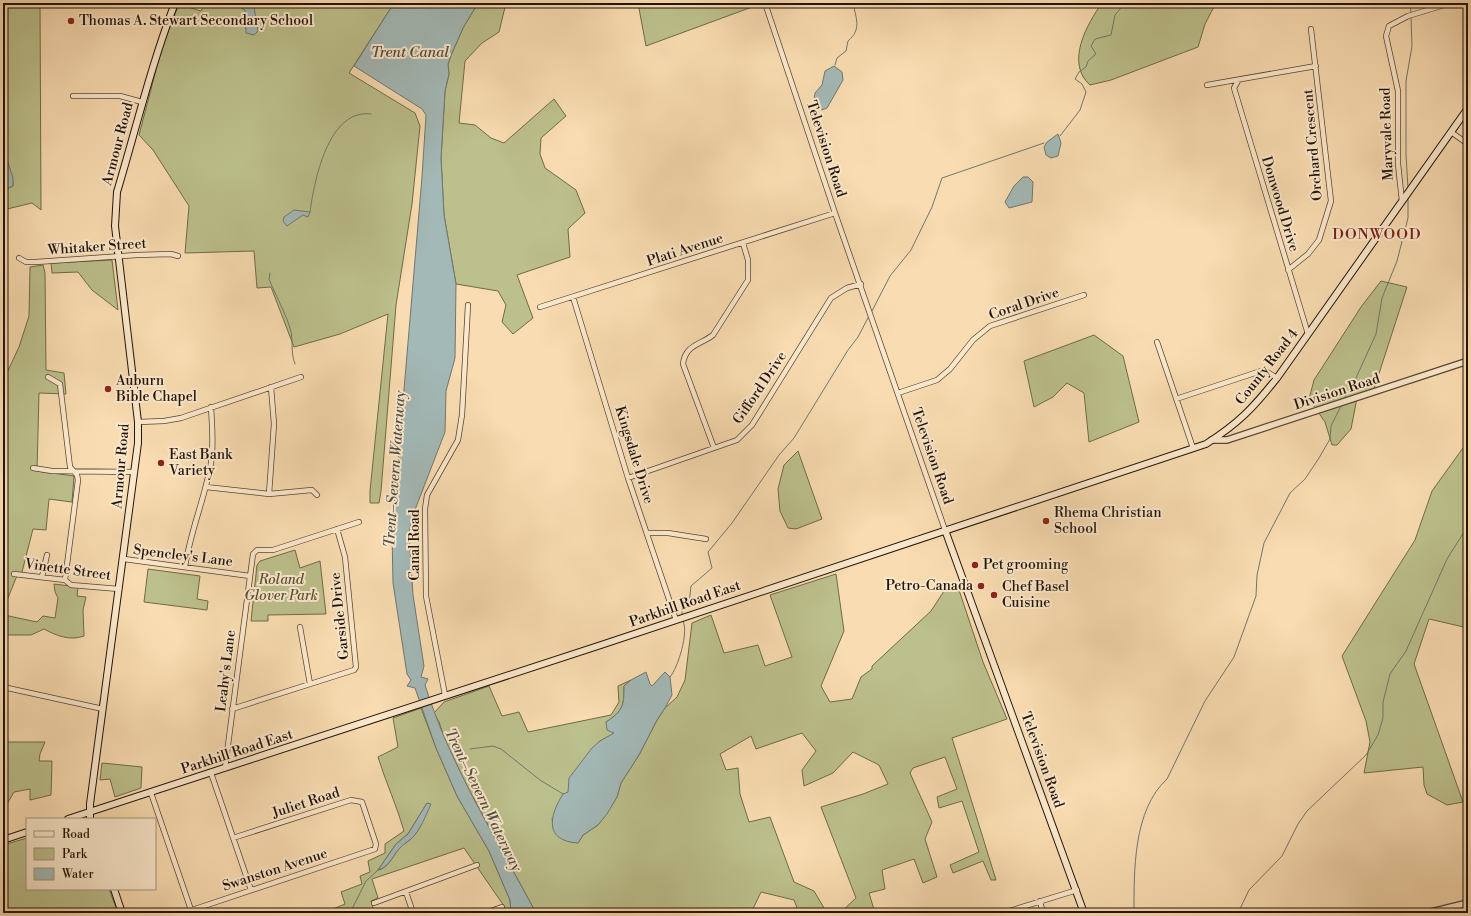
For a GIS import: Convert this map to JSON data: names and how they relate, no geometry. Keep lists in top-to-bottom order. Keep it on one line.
{"streets":{"main road":["Armour Road","Television Road","County Road 4","Parkhill Road East"],"street":["Maryvale Road","Orchard Crescent","Donwood Drive","Whitaker Street","Plati Avenue","Coral Drive","Gifford Drive","Division Road","Kingsdale Drive","Canal Road","Spencley's Lane","Vinette Street","Garside Drive","Leahy's Lane","Juliet Road","Swanston Avenue"]},"crossings":[["Maryvale Road","County Road 4"],["Armour Road","Whitaker Street"],["Armour Road","Spencley's Lane"],["Armour Road","Vinette Street"],["Armour Road","Parkhill Road East"],["Orchard Crescent","Donwood Drive"],["Television Road","Plati Avenue"],["Television Road","Coral Drive"],["Television Road","County Road 4"],["Television Road","Gifford Drive"],["Television Road","Parkhill Road East"],["Donwood Drive","County Road 4"],["Plati Avenue","Kingsdale Drive"],["County Road 4","Division Road"],["County Road 4","Parkhill Road East"],["Gifford Drive","Kingsdale Drive"],["Kingsdale Drive","Parkhill Road East"],["Canal Road","Parkhill Road East"],["Spencley's Lane","Garside Drive"],["Spencley's Lane","Leahy's Lane"],["Parkhill Road East","Leahy's Lane"],["Garside Drive","Leahy's Lane"],["Juliet Road","Swanston Avenue"]],"districts":["DONWOOD"],"water":["Trent Canal","Trent–Severn Waterway"],"parks":["Roland Glover Park"],"places":["Thomas A. Stewart Secondary School","Auburn Bible Chapel","East Bank Variety","Rhema Christian School","Pet grooming","Petro-Canada","Chef Basel Cuisine"],"legend":["Road","Park","Water"]}
